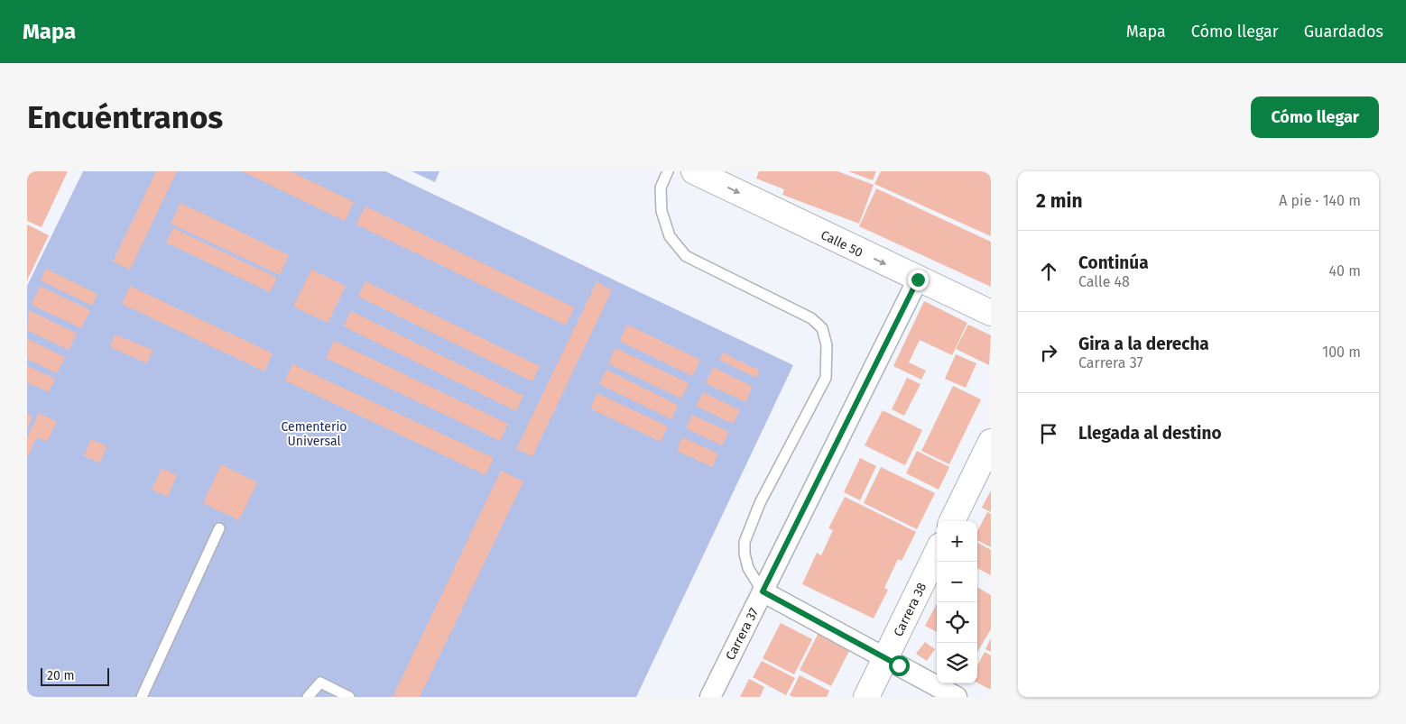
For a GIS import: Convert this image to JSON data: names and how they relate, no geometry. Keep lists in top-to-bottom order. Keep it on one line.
{"streets":{"street":["Calle 50","Carrera 38","Carrera 37"]},"crossings":[["Calle 50","Carrera 37"]],"one_way":["Calle 50"],"parks":["Cementerio Universal"],"scale_bar":"20 m","page":{"header":"Mapa","nav":["Mapa","Cómo llegar","Guardados"],"buttons":"Cómo llegar","title":"Encuéntranos","heading":["2 min","A pie · 140 m"],"list":[["Continúa","Calle 48","40 m"],["Gira a la derecha","Carrera 37","100 m"],"Llegada al destino"],"map_buttons":["+","−"],"scale":"20 m"}}
